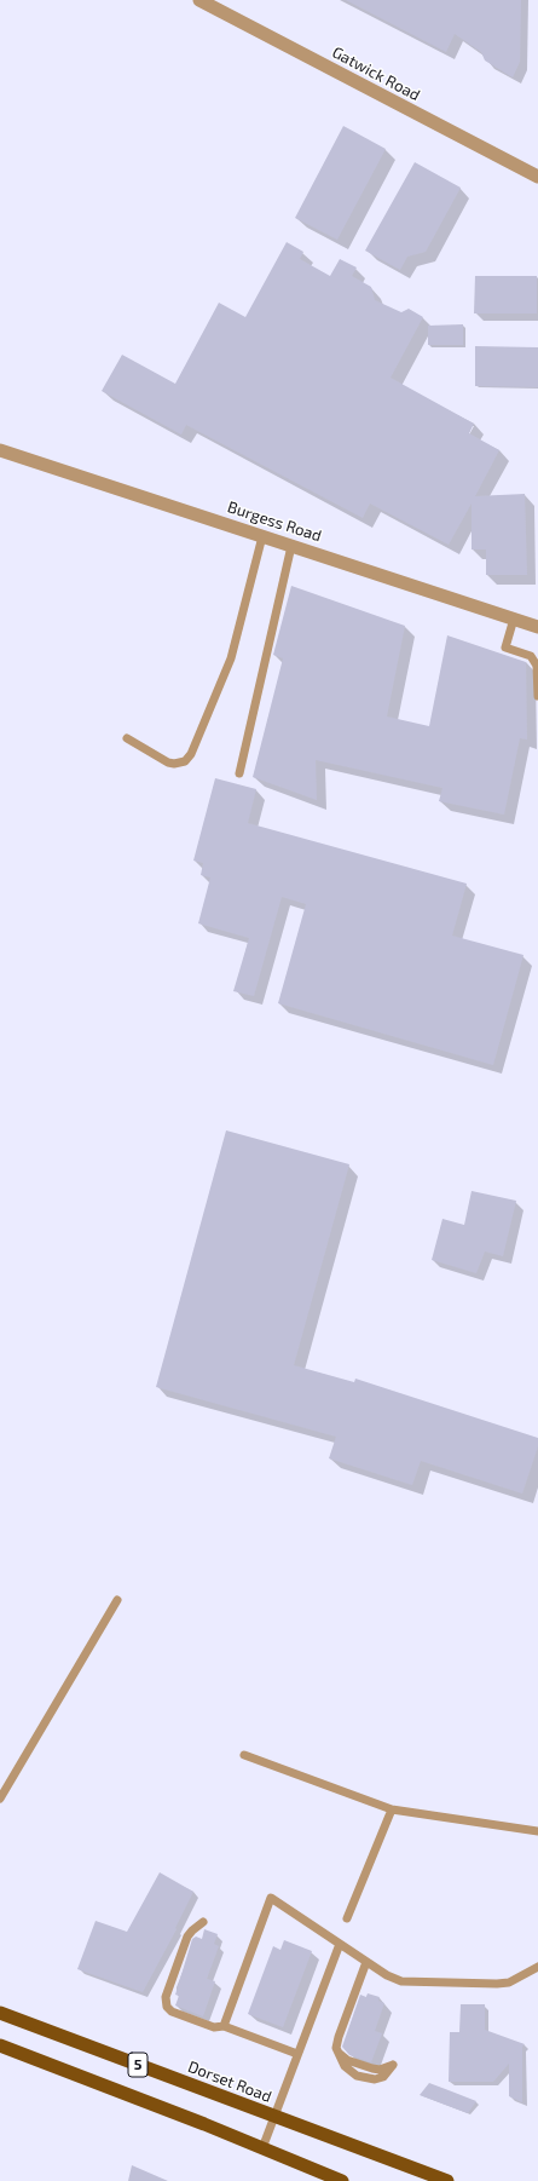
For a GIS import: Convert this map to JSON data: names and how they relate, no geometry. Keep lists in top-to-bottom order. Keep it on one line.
{"streets":{"main road":["5","Dorset Road"],"street":["Gatwick Road","Burgess Road"]}}
